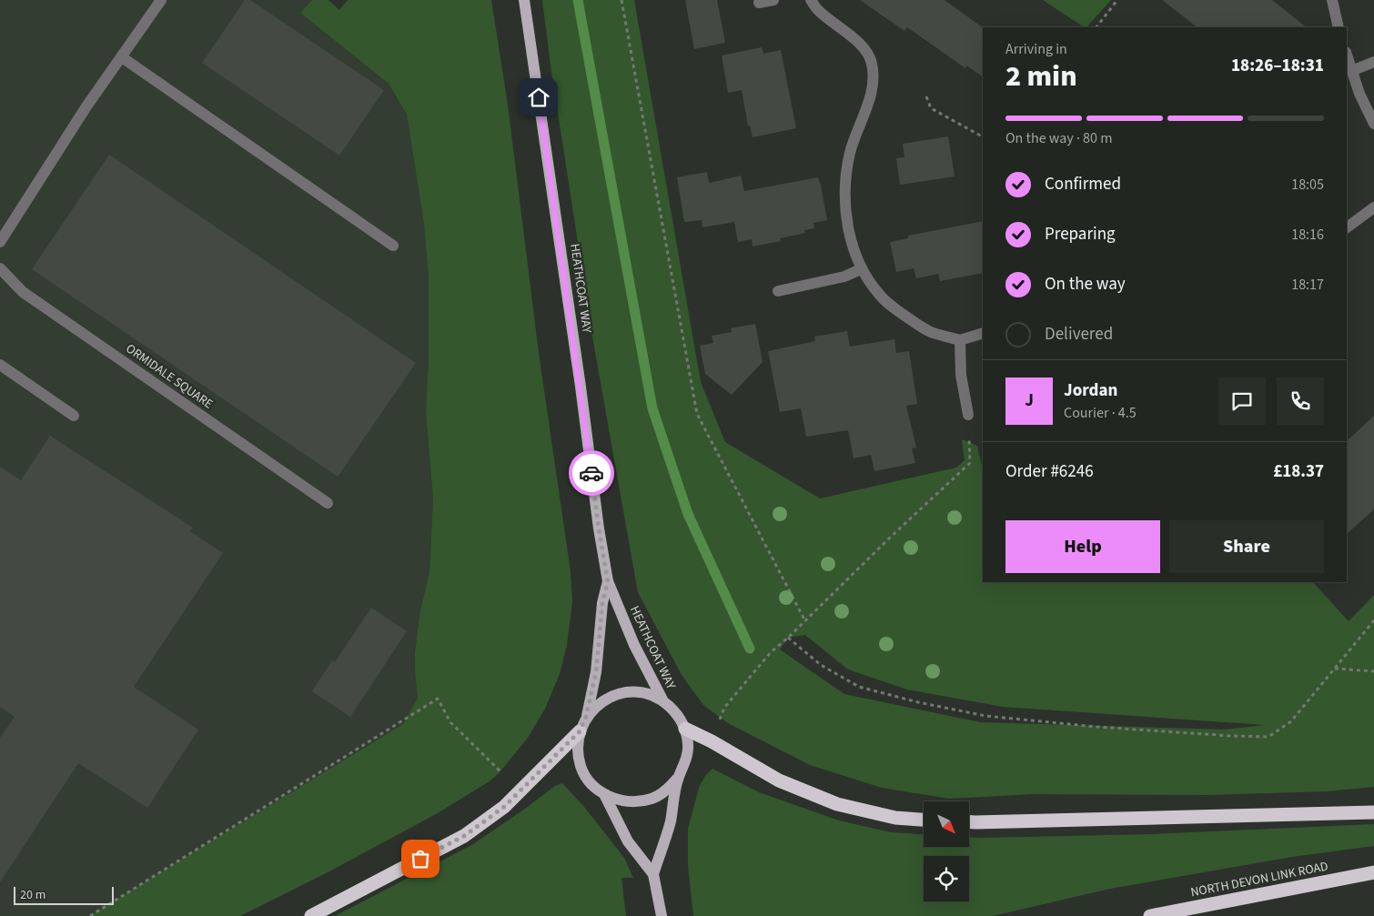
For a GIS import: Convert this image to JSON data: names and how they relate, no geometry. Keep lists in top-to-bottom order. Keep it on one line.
{"streets":{"highway":["NORTH DEVON LINK ROAD"],"main road":["HEATHCOAT WAY"],"street":["ORMIDALE SQUARE"]},"scale_bar":"20 m","north":"bottom right","page":{"heading":["2 min","Arriving in","18:26–18:31"],"panel":["Jordan","Courier · 4.5","Order #6246","£18.37"],"bar":"On the way · 80 m","list":[["Confirmed","18:05"],["Preparing","18:16"],["On the way","18:17"],"Delivered"],"round":"J","buttons":["Help","Share"],"scale":"20 m"}}
